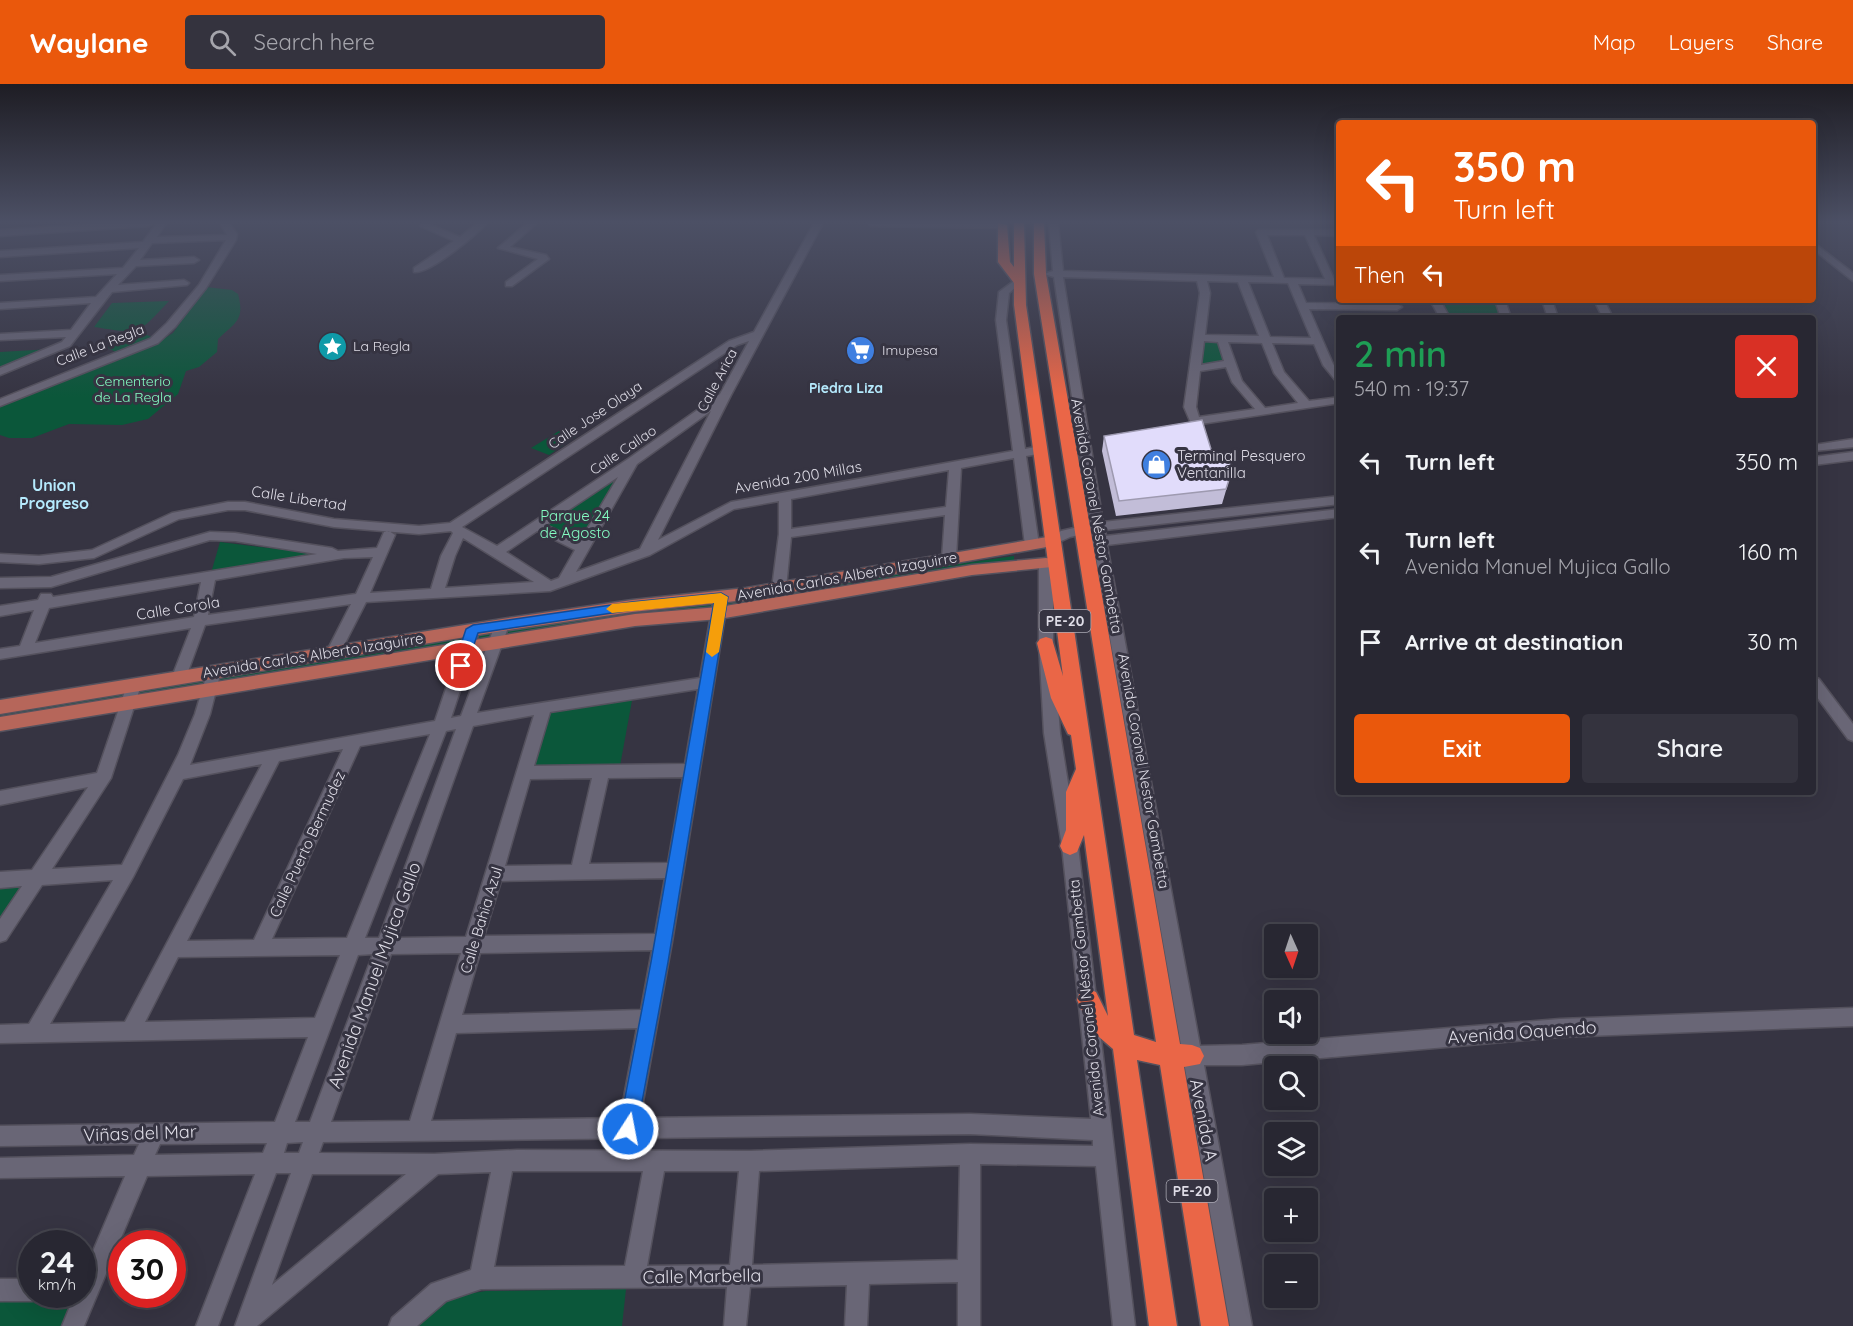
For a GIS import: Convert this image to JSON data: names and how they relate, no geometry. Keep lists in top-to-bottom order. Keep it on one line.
{"streets":{"highway":["PE-20","Avenida Coronel Nestor Gambetta"],"main road":["Avenida Carlos Alberto Izaguirre"],"street":["Calle La Regla","Calle Arica","Calle Jose Olaya","Calle Callao","Avenida 200 Millas","Calle Libertad","Avenida Coronel Néstor Gambetta","Calle Corola","Calle Puerto Bermudez","Calle Bahia Azul","Avenida Manuel Mujica Gallo","Avenida Oquendo","Avenida A","Viñas del Mar","Calle Marbella"]},"crossings":[["Calle Arica","Calle Jose Olaya"],["Calle Arica","Calle Callao"],["Calle Arica","Avenida 200 Millas"],["Calle Jose Olaya","Calle Libertad"],["Avenida 200 Millas","Calle Corola"],["Avenida 200 Millas","PE-20"],["Avenida Coronel Néstor Gambetta","Avenida Carlos Alberto Izaguirre"],["Avenida Coronel Néstor Gambetta","Avenida Coronel Nestor Gambetta"],["Avenida Coronel Néstor Gambetta","Viñas del Mar"],["Avenida Carlos Alberto Izaguirre","PE-20"],["Avenida Carlos Alberto Izaguirre","Avenida Manuel Mujica Gallo"],["Avenida Coronel Nestor Gambetta","Avenida Oquendo"],["Avenida Coronel Nestor Gambetta","Avenida A"],["Calle Bahia Azul","Viñas del Mar"],["Avenida Manuel Mujica Gallo","Viñas del Mar"],["Avenida Oquendo","Avenida A"]],"districts":["Piedra Liza","Union Progreso"],"parks":["Cementerio de La Regla","Parque 24 de Agosto"],"places":{"place":["La Regla"],"supermarket":["Imupesa"],"shop":["Terminal Pesquero Ventanilla"]},"north":"bottom","page":{"header":"Waylane","search":"Search here","nav":["Map","Layers","Share"],"turn":["350 m","Turn left"],"then":"Then","heading":["2 min","540 m · 19:37"],"list":[{"name":"Turn left","value":"350 m"},{"name":"Turn left","note":"Avenida Manuel Mujica Gallo","value":"160 m"},{"name":"Arrive at destination","value":"30 m"}],"buttons":["Exit","Share"],"map_buttons":["+","−"],"speed":"24 km/h","limit":"30"}}
